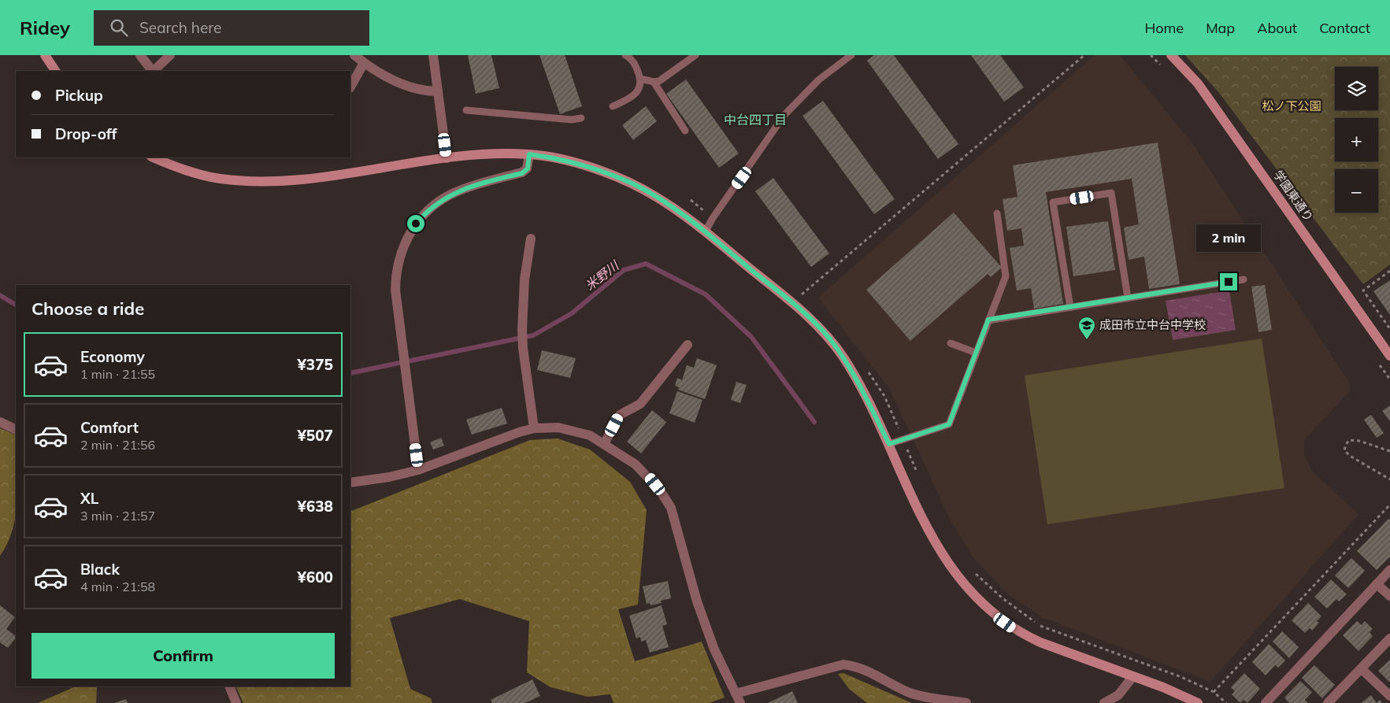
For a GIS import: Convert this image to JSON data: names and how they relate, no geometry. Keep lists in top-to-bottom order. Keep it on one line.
{"streets":{"street":["学園東通り"]},"districts":["中台四丁目"],"water":["米野川"],"parks":["松ノ下公園"],"places":{"school or university":["成田市立中台中学校"]},"page":{"header":"Ridey","search":"Search here","nav":["Home","Map","About","Contact"],"map_buttons":["+","−"],"banner":["Pickup","Drop-off"],"bubble":"2 min","heading":"Choose a ride","list":[{"name":"Economy","note":"1 min · 21:55","value":"¥375"},{"name":"Comfort","note":"2 min · 21:56","value":"¥507"},{"name":"XL","note":"3 min · 21:57","value":"¥638"},{"name":"Black","note":"4 min · 21:58","value":"¥600"}],"buttons":"Confirm"}}
